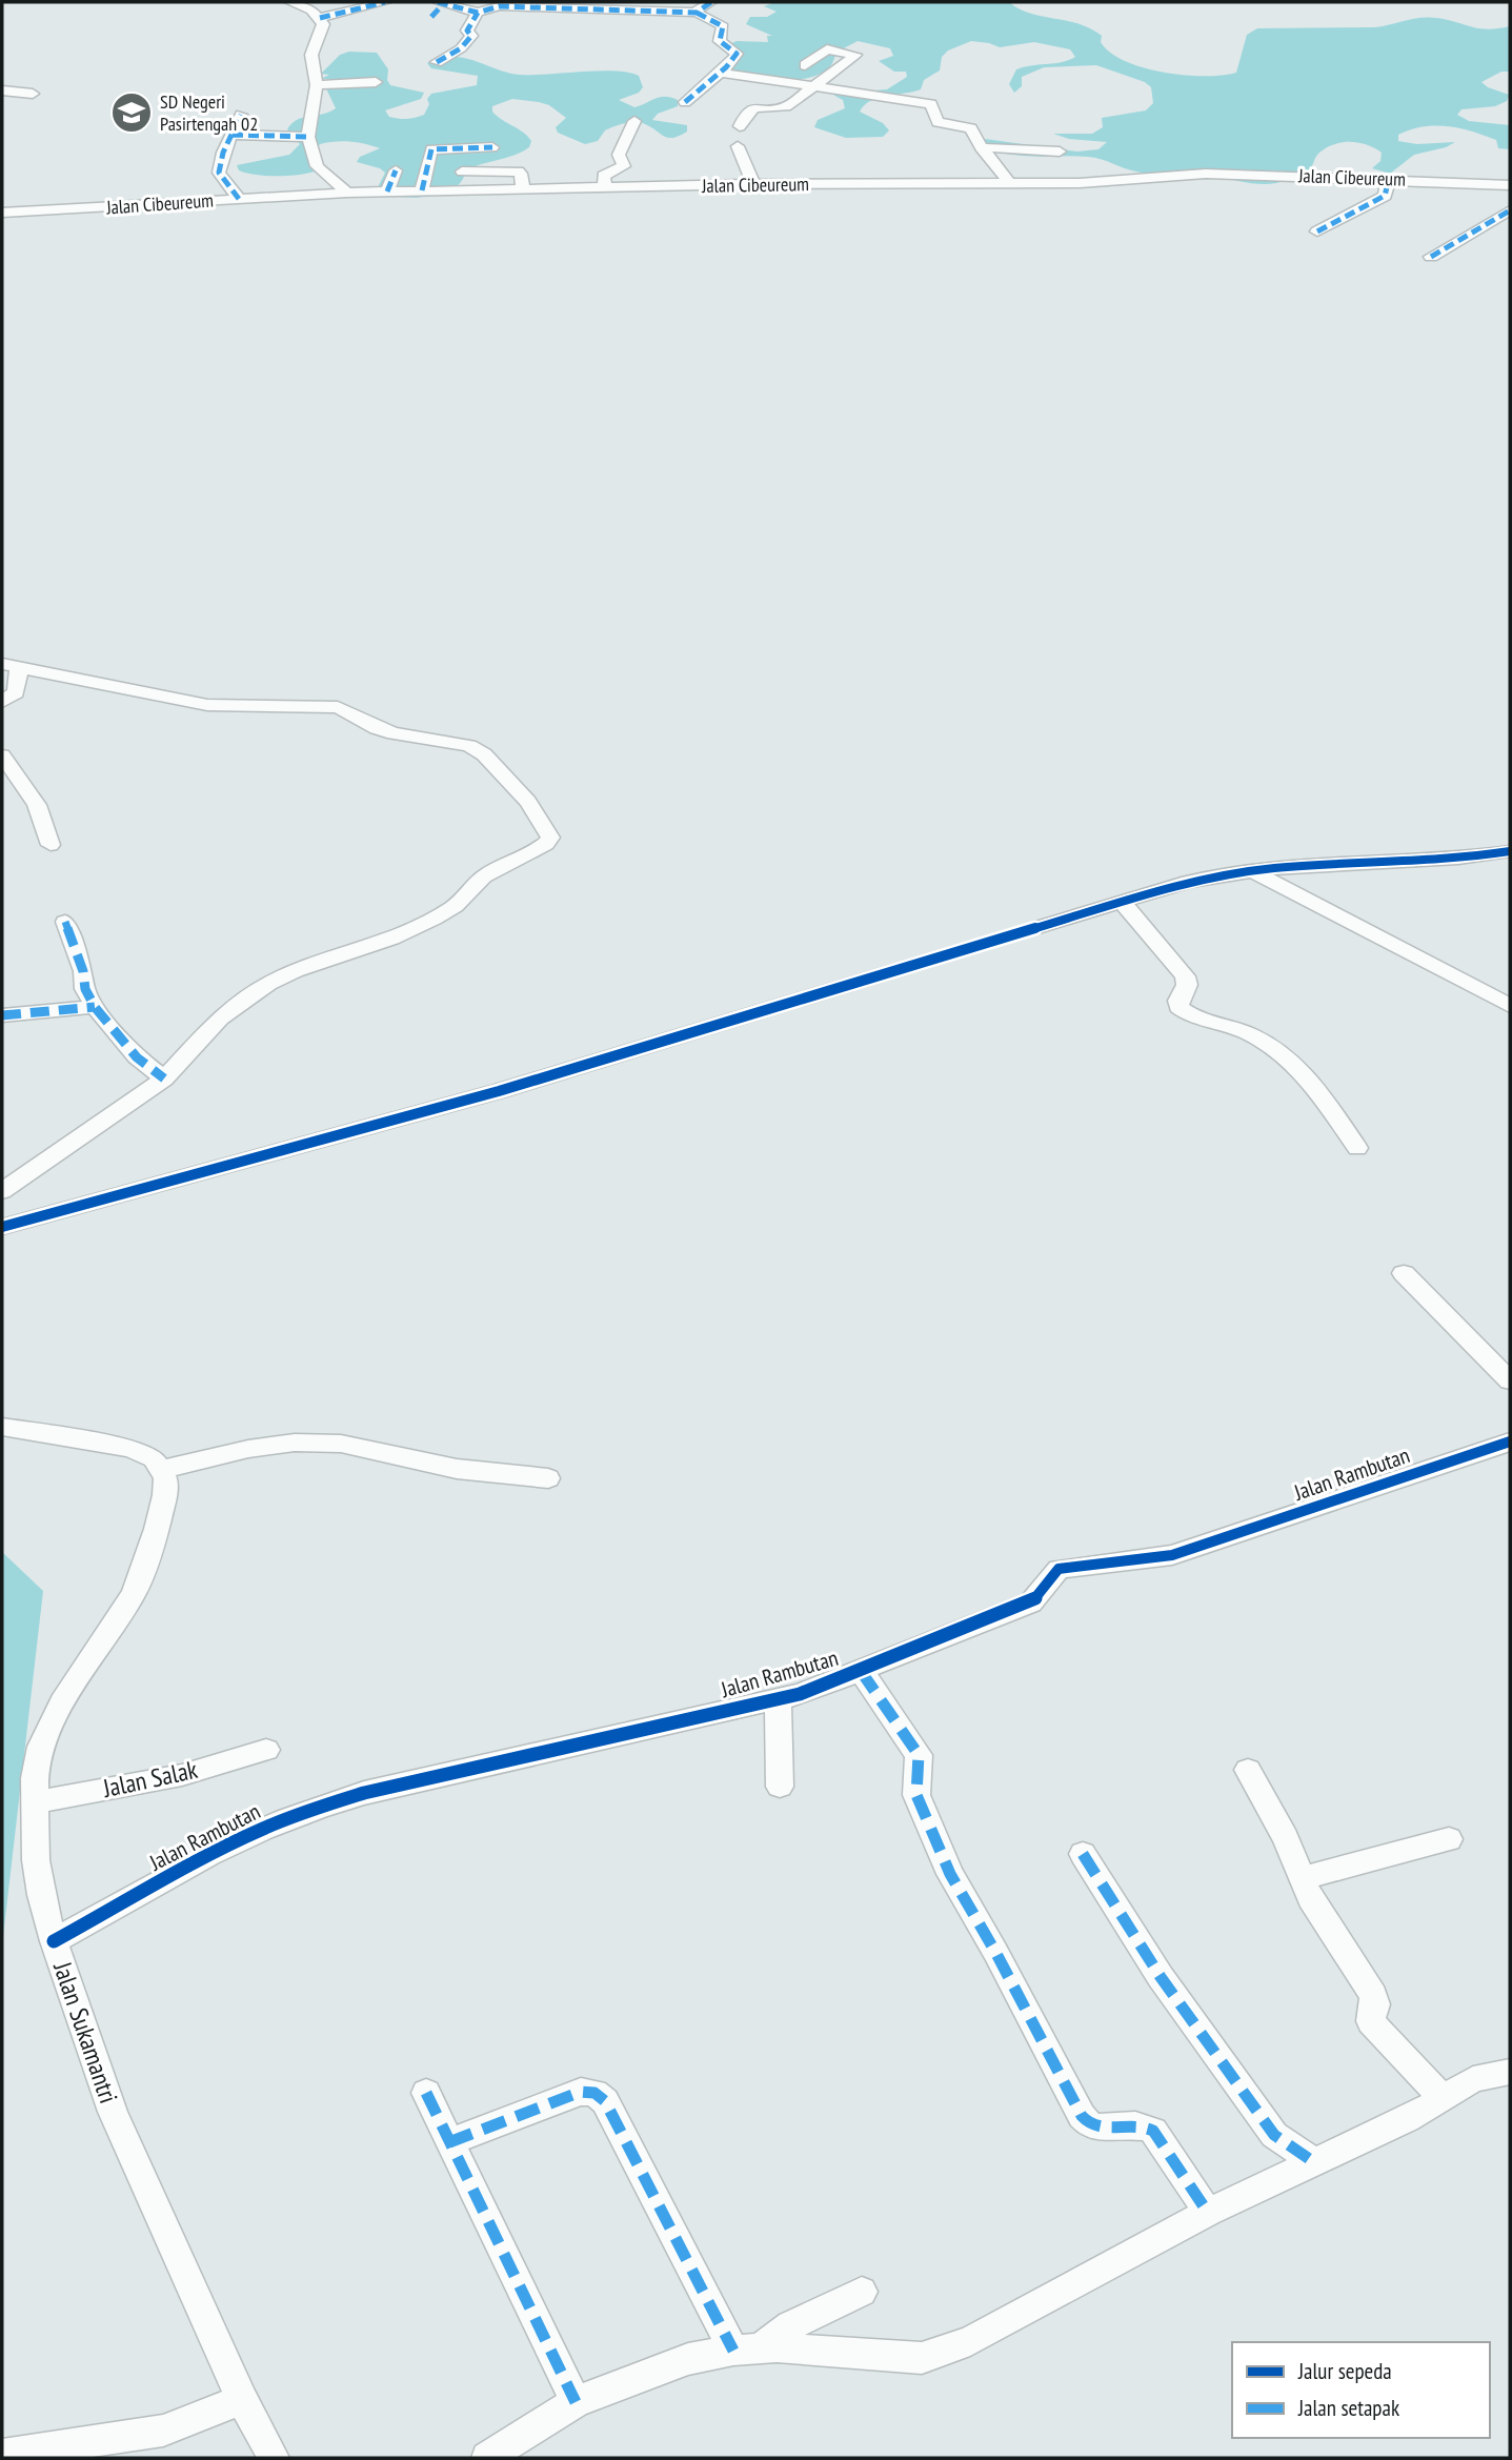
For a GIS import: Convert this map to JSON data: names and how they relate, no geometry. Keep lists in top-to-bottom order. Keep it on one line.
{"streets":{"street":["Jalan Cibeureum","Jalan Rambutan","Jalan Salak","Jalan Sukamantri"]},"crossings":[["Jalan Rambutan","Jalan Sukamantri"],["Jalan Salak","Jalan Sukamantri"]],"places":{"school or university":["SD Negeri Pasirtengah 02"]},"legend":["Jalur sepeda","Jalan setapak"]}
